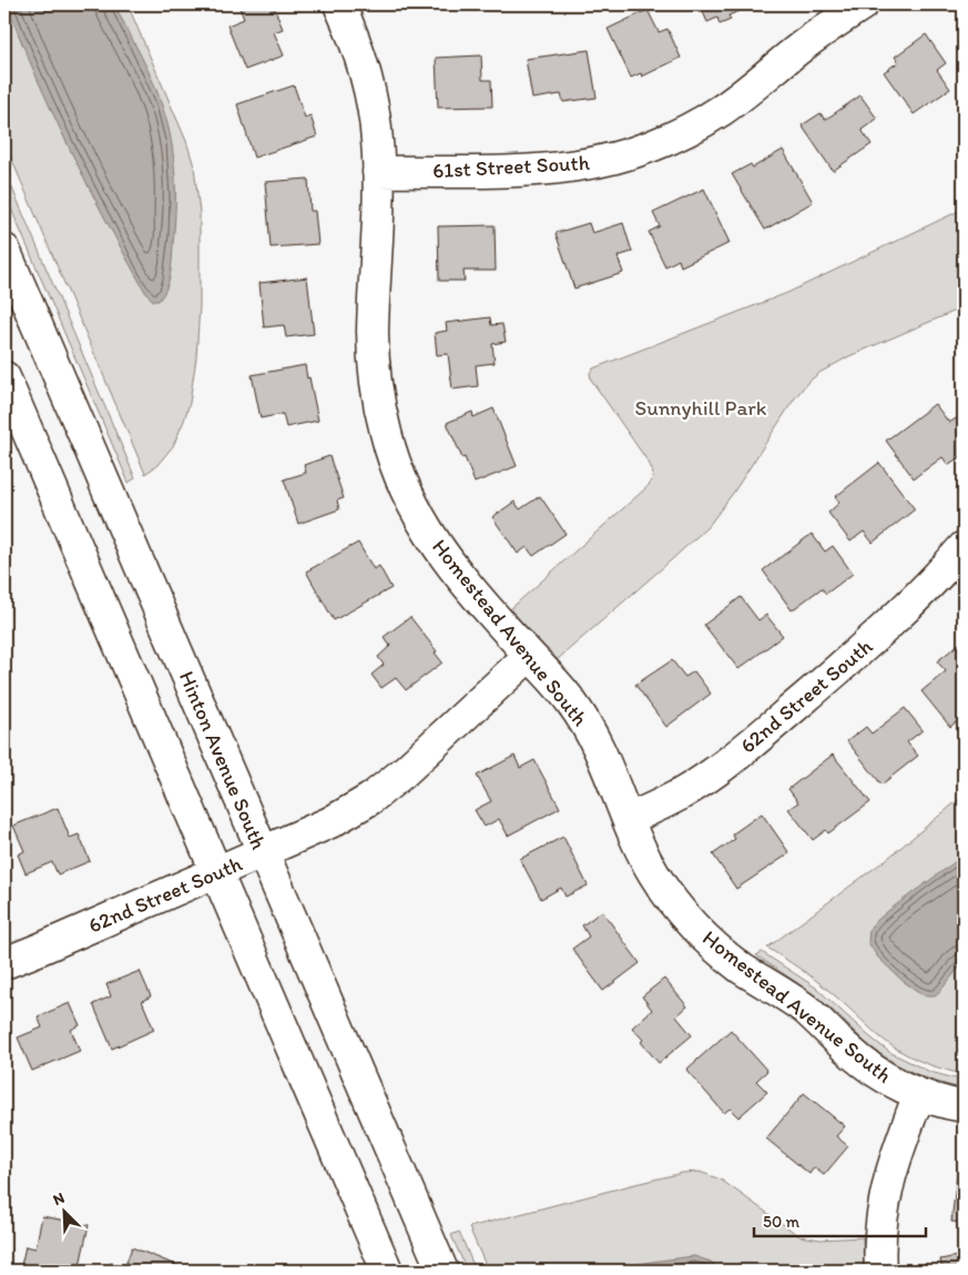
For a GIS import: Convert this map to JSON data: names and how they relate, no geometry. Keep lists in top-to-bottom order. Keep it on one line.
{"streets":{"street":["61st Street South","Homestead Avenue South","62nd Street South","Hinton Avenue South"]},"crossings":[["61st Street South","Homestead Avenue South"],["Homestead Avenue South","62nd Street South"],["62nd Street South","Hinton Avenue South"]],"parks":["Sunnyhill Park"],"scale_bar":"50 m","north":"top left"}
